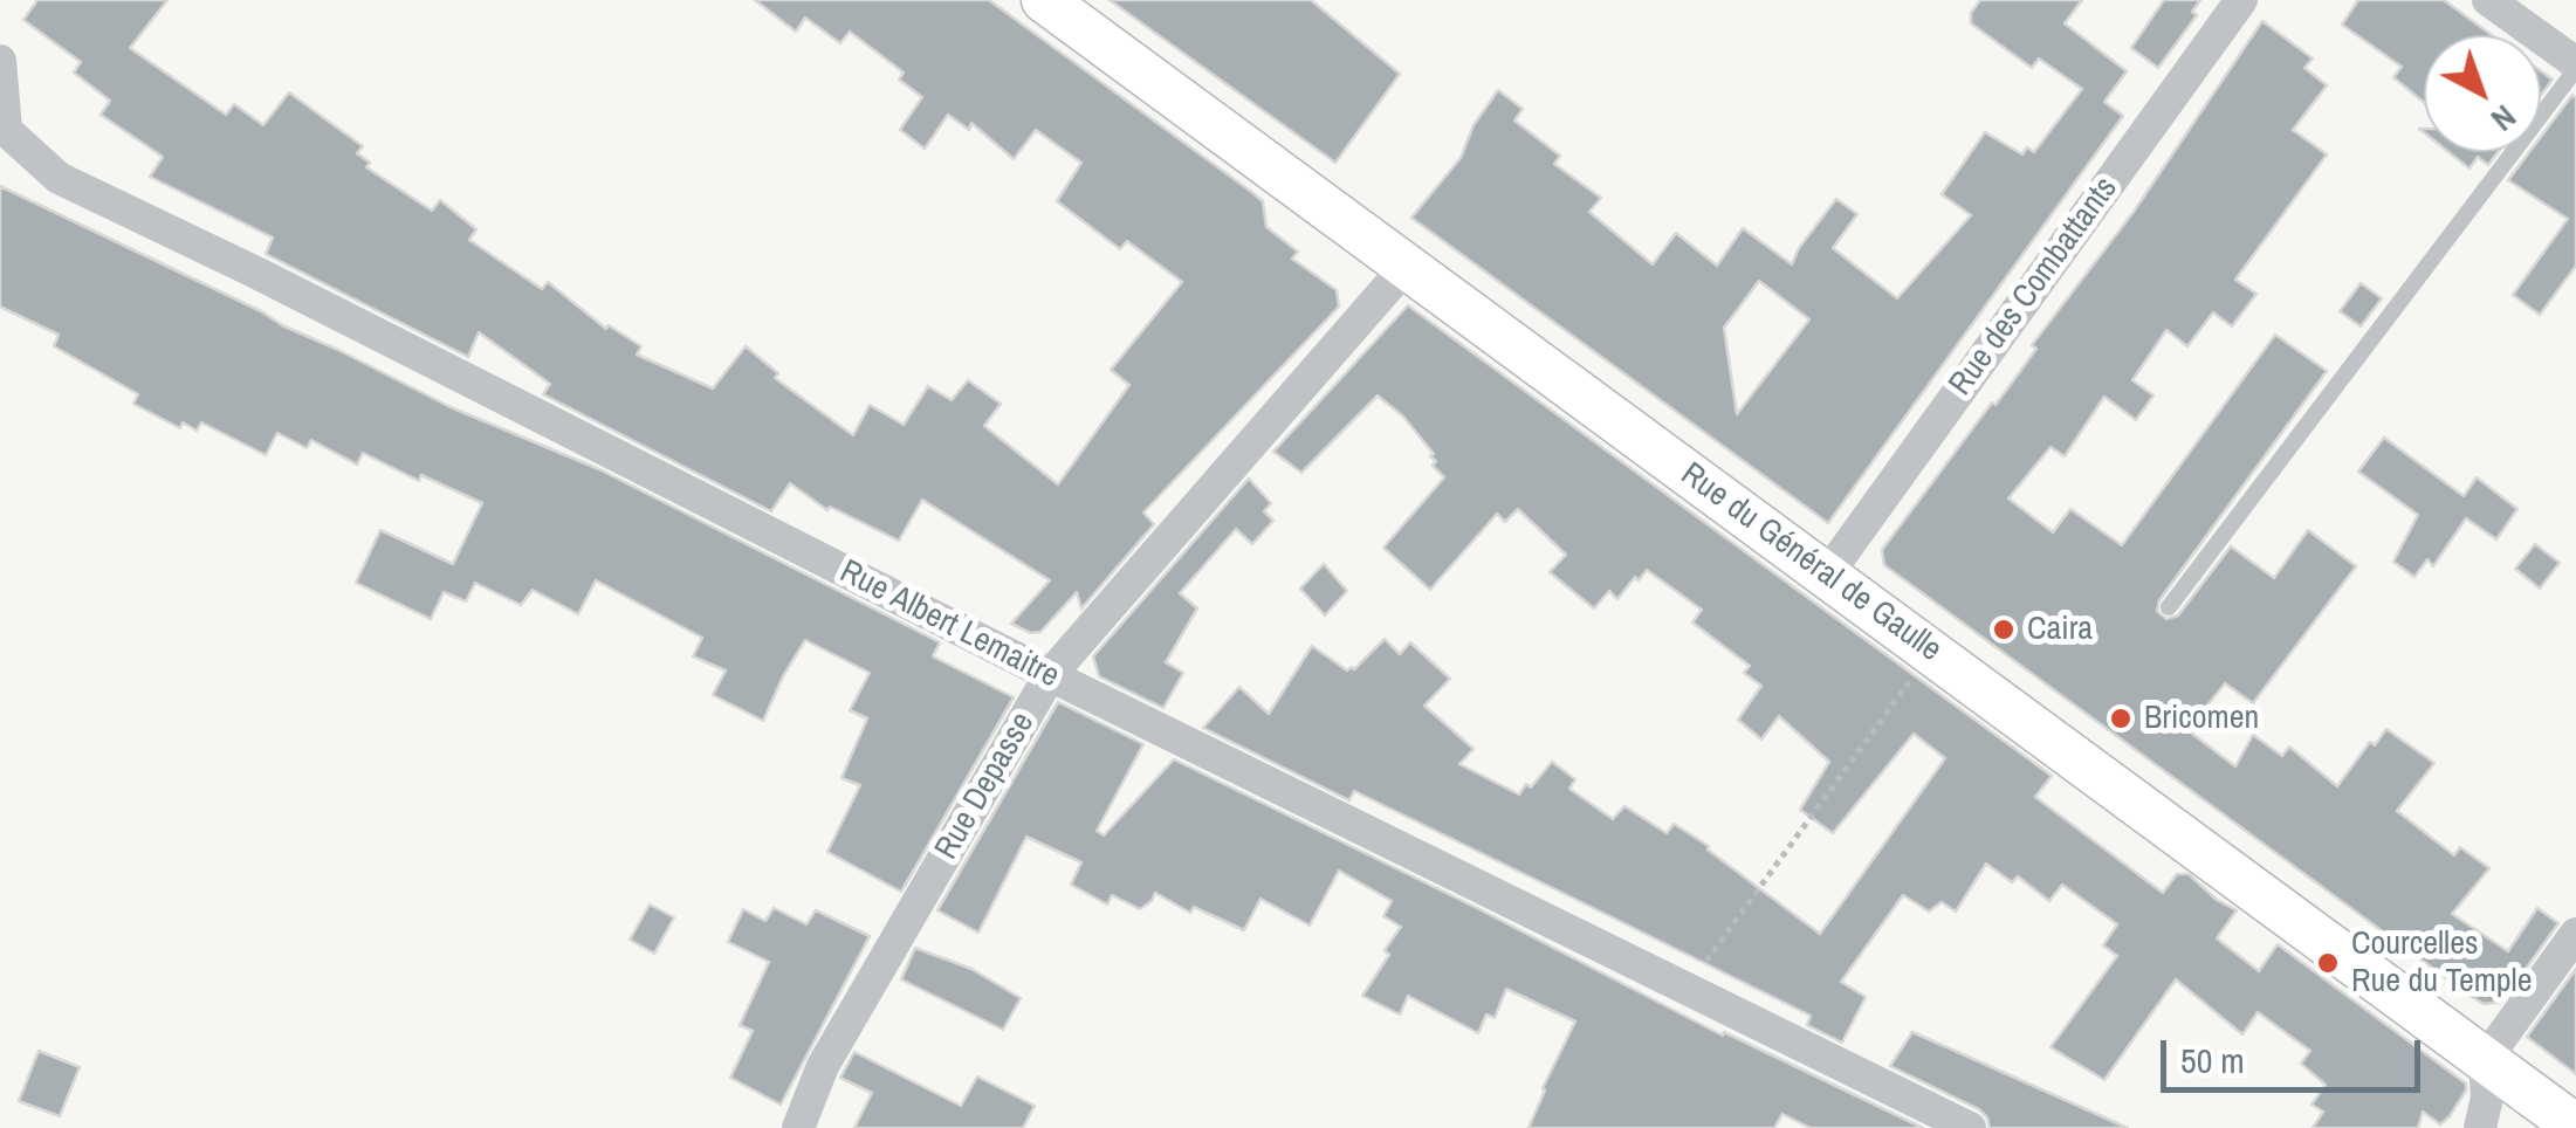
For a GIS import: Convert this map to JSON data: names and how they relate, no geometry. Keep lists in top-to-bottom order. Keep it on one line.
{"streets":{"main road":["Rue du Général de Gaulle"],"street":["Rue des Combattants","Rue Albert Lemaitre","Rue Depasse"]},"crossings":[["Rue des Combattants","Rue du Général de Gaulle"],["Rue du Général de Gaulle","Rue Depasse"],["Rue Albert Lemaitre","Rue Depasse"]],"places":["Caira","Bricomen","Courcelles Rue du Temple"],"scale_bar":"50 m","north":"bottom right"}
